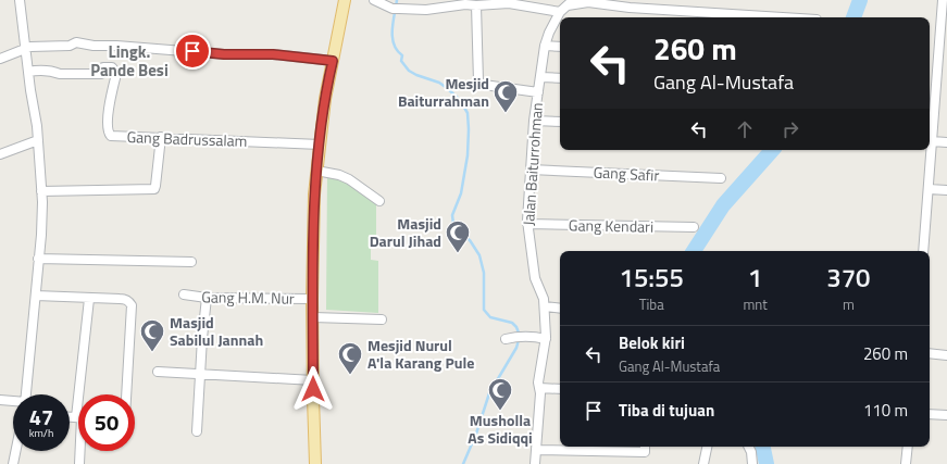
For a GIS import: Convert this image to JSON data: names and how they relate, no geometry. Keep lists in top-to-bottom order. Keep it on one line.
{"streets":{"street":["Gang Badrussalam","Jalan Baiturrohman","Gang Safir","Gang Kendari","Gang H.M. Nur"]},"crossings":[["Jalan Baiturrohman","Gang Safir"],["Jalan Baiturrohman","Gang Kendari"]],"districts":["Lingk. Pande Besi"],"places":{"mosque":["Mesjid Baiturrahman","Masjid Darul Jihad","Masjid Sabilul Jannah","Mesjid Nurul A'la Karang Pule","Musholla As Sidiqqi"]},"page":{"turn":["260 m","Gang Al-Mustafa"],"eta":["15:55","Tiba","1","mnt","370","m"],"list":[{"name":"Belok kiri","note":"Gang Al-Mustafa","value":"260 m"},{"name":"Tiba di tujuan","value":"110 m"}],"speed":"47 km/h","limit":"50"}}
